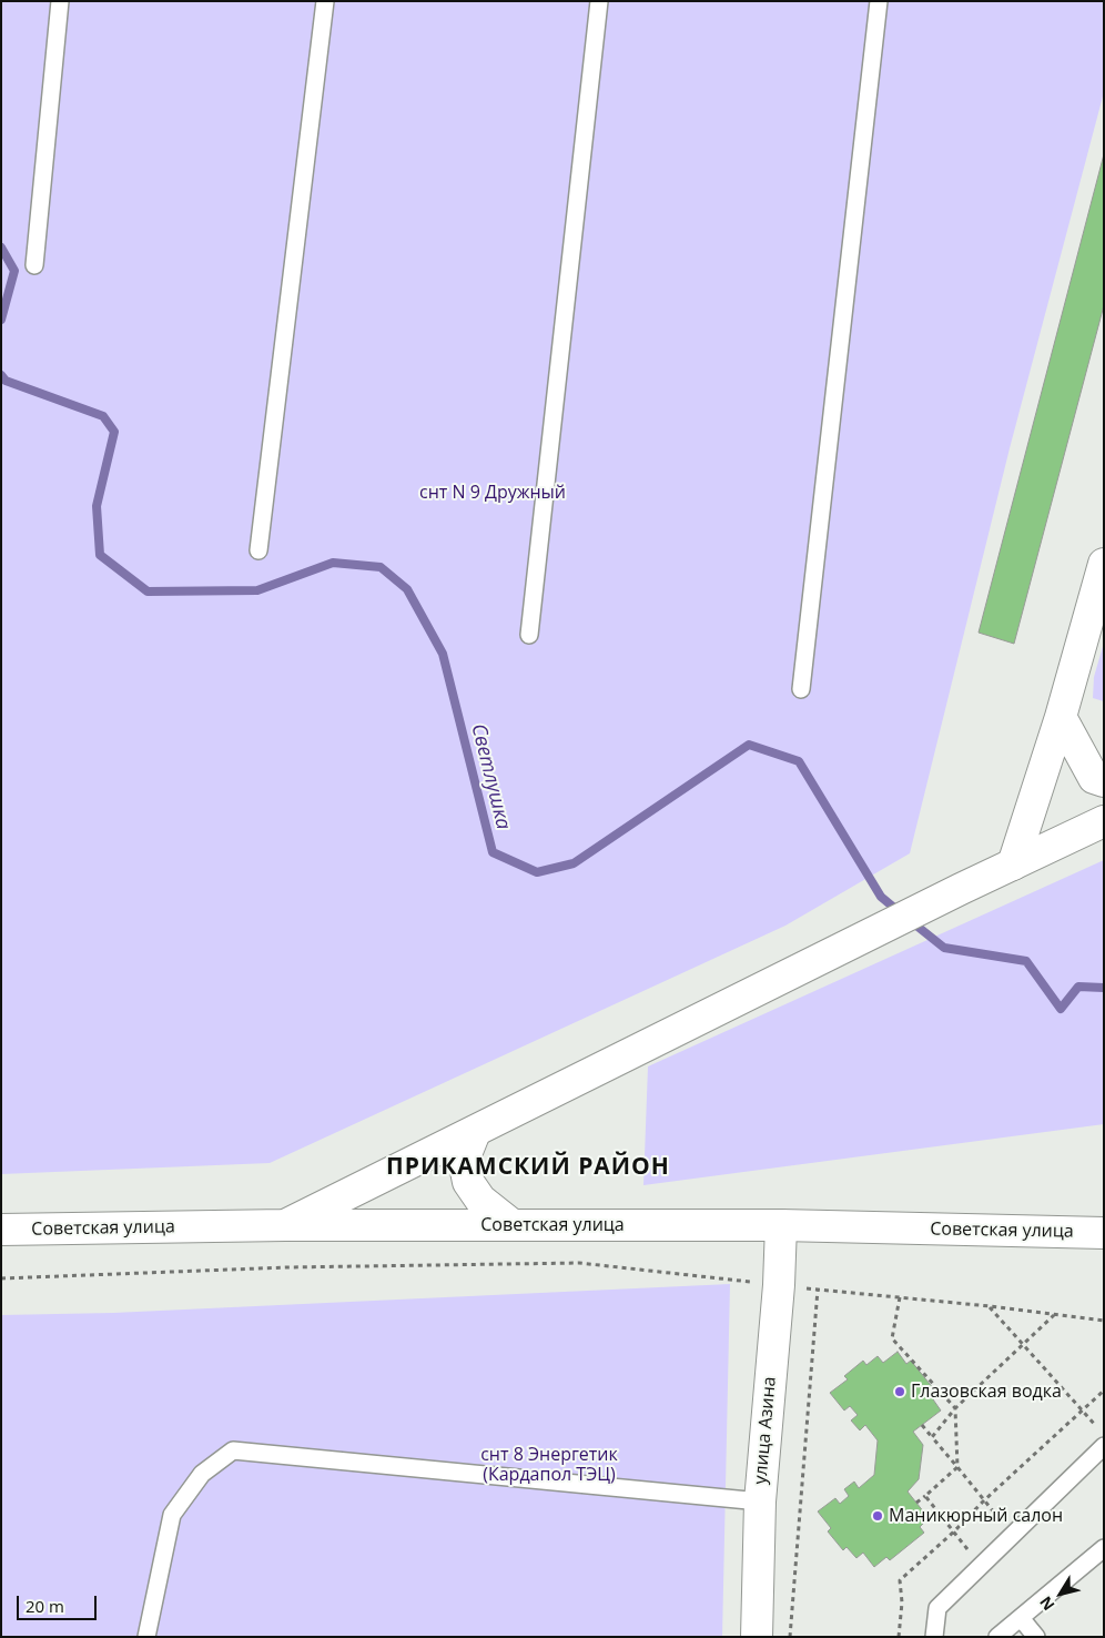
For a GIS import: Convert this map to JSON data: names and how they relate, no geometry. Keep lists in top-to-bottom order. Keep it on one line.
{"streets":{"main road":["Советская улица","улица Азина"]},"crossings":[["Советская улица","улица Азина"]],"districts":["ПРИКАМСКИЙ РАЙОН"],"water":["Светлушка"],"parks":["снт N 9 Дружный","снт 8 Энергетик (Кардапол ТЭЦ)"],"places":["Глазовская водка","Маникюрный салон"],"scale_bar":"20 m","north":"bottom left"}
